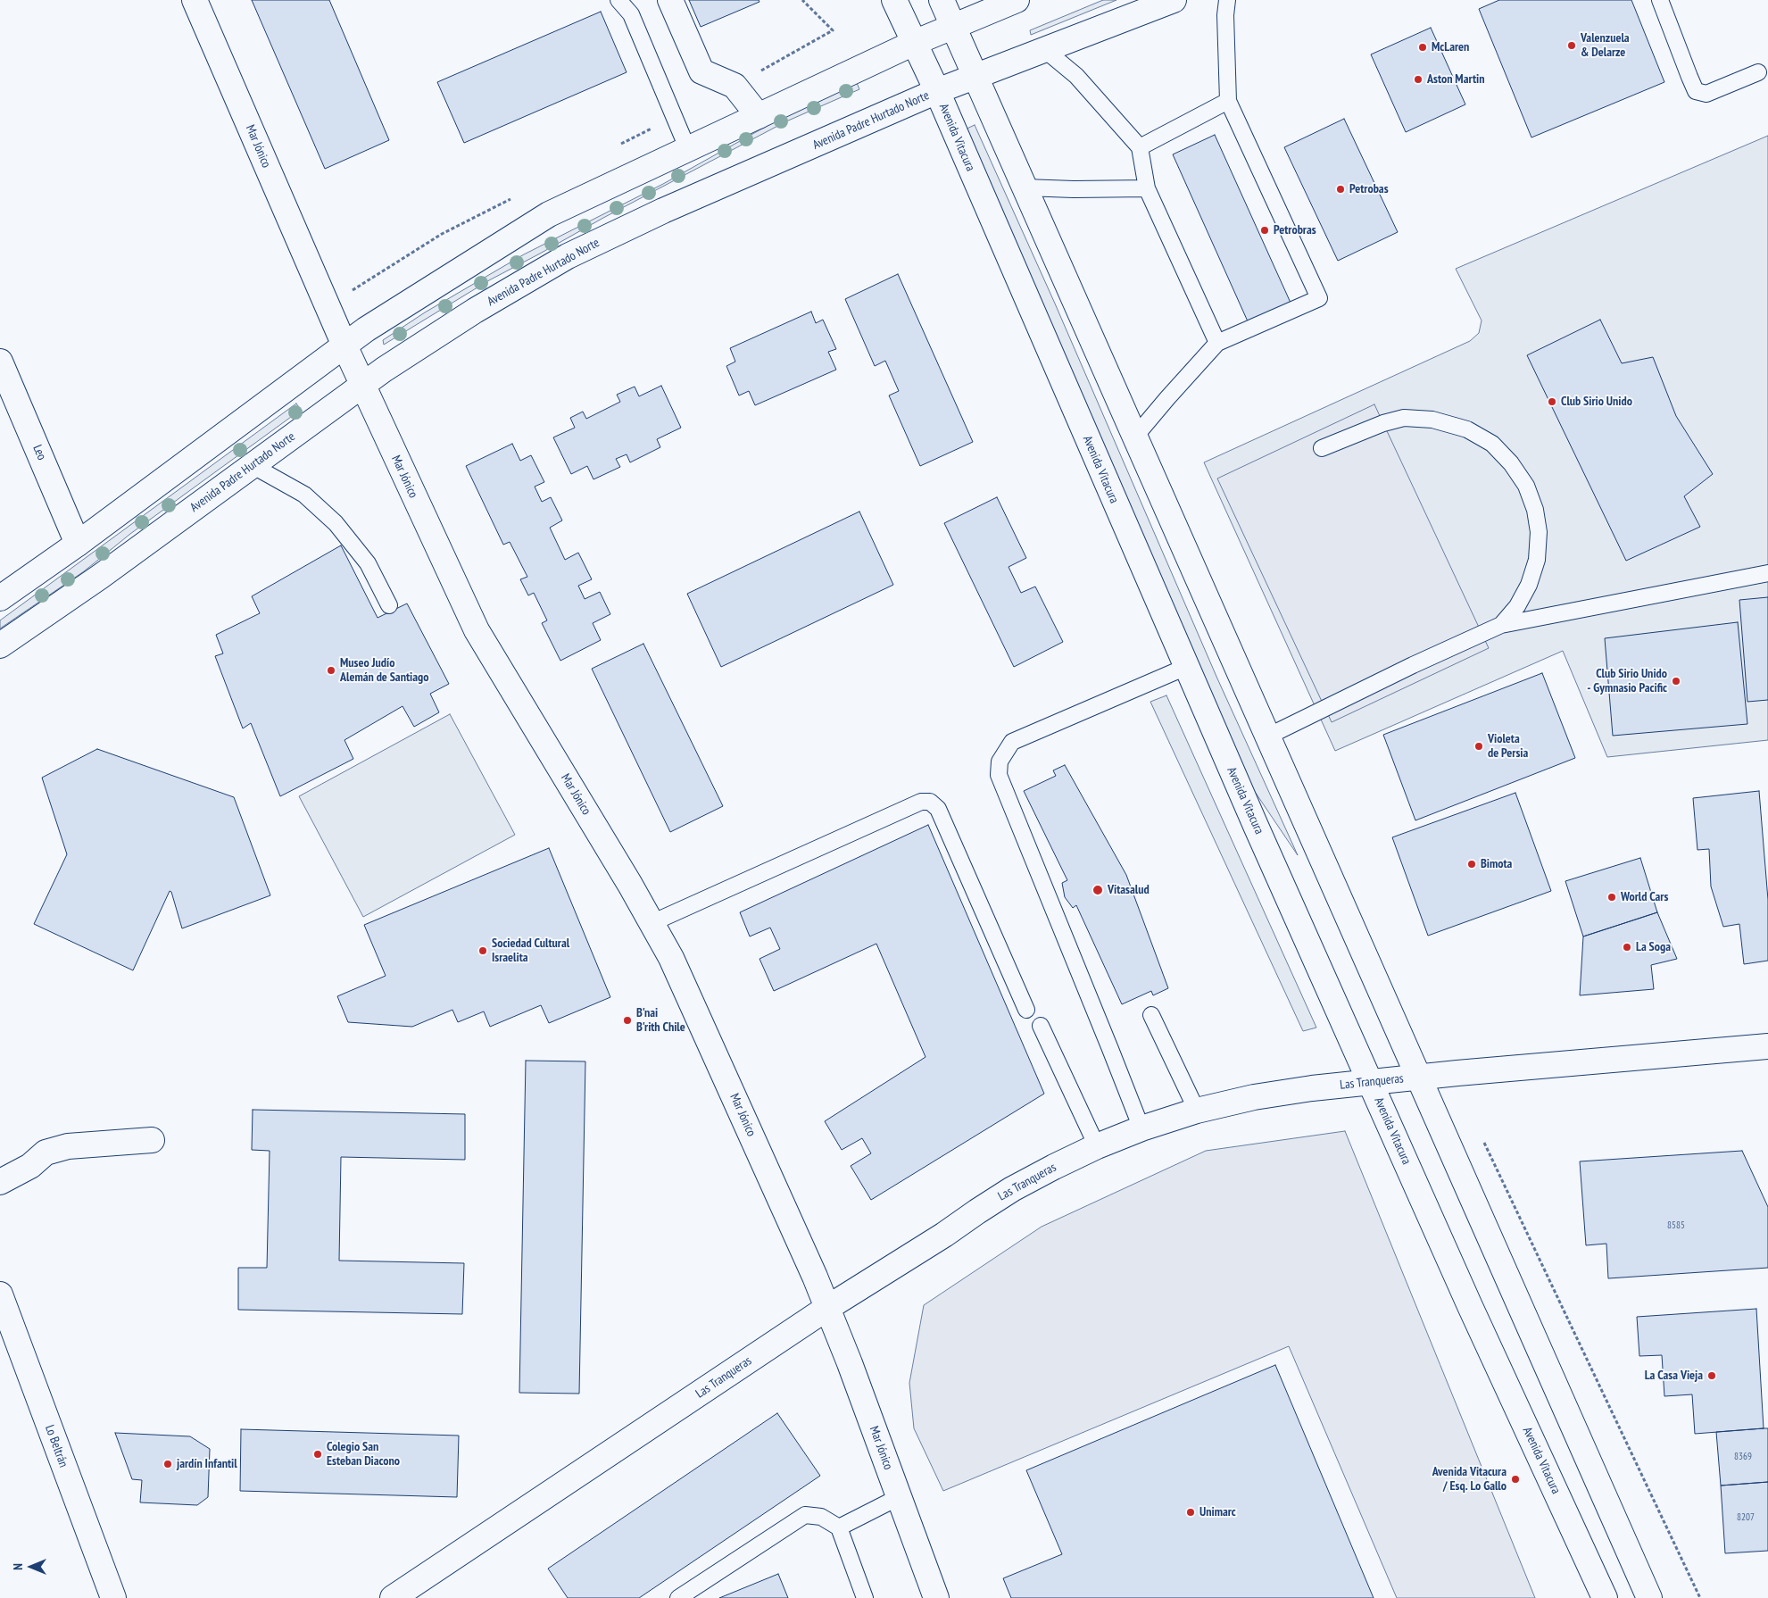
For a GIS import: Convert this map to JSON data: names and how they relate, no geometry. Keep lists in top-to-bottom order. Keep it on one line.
{"streets":{"main road":["Avenida Padre Hurtado Norte","Avenida Vitacura","Mar Jónico","Leo","Las Tranqueras","Lo Beltrán"]},"crossings":[["Avenida Padre Hurtado Norte","Avenida Vitacura"],["Avenida Padre Hurtado Norte","Mar Jónico"],["Avenida Vitacura","Las Tranqueras"],["Mar Jónico","Las Tranqueras"]],"places":["Valenzuela & Delarze","McLaren","Aston Martin","Petrobas","Petrobras","Club Sirio Unido","Museo Judío Alemán de Santiago","Club Sirio Unido - Gymnasio Pacific","Violeta de Persia","Bimota","Vitasalud","World Cars","La Soga","Sociedad Cultural Israelita","B'nai B'rith Chile","La Casa Vieja","Colegio San Esteban Diacono","jardín Infantil","Avenida Vitacura / Esq. Lo Gallo","Unimarc"],"house_numbers":["8585","8369","8207"],"north":"left"}
